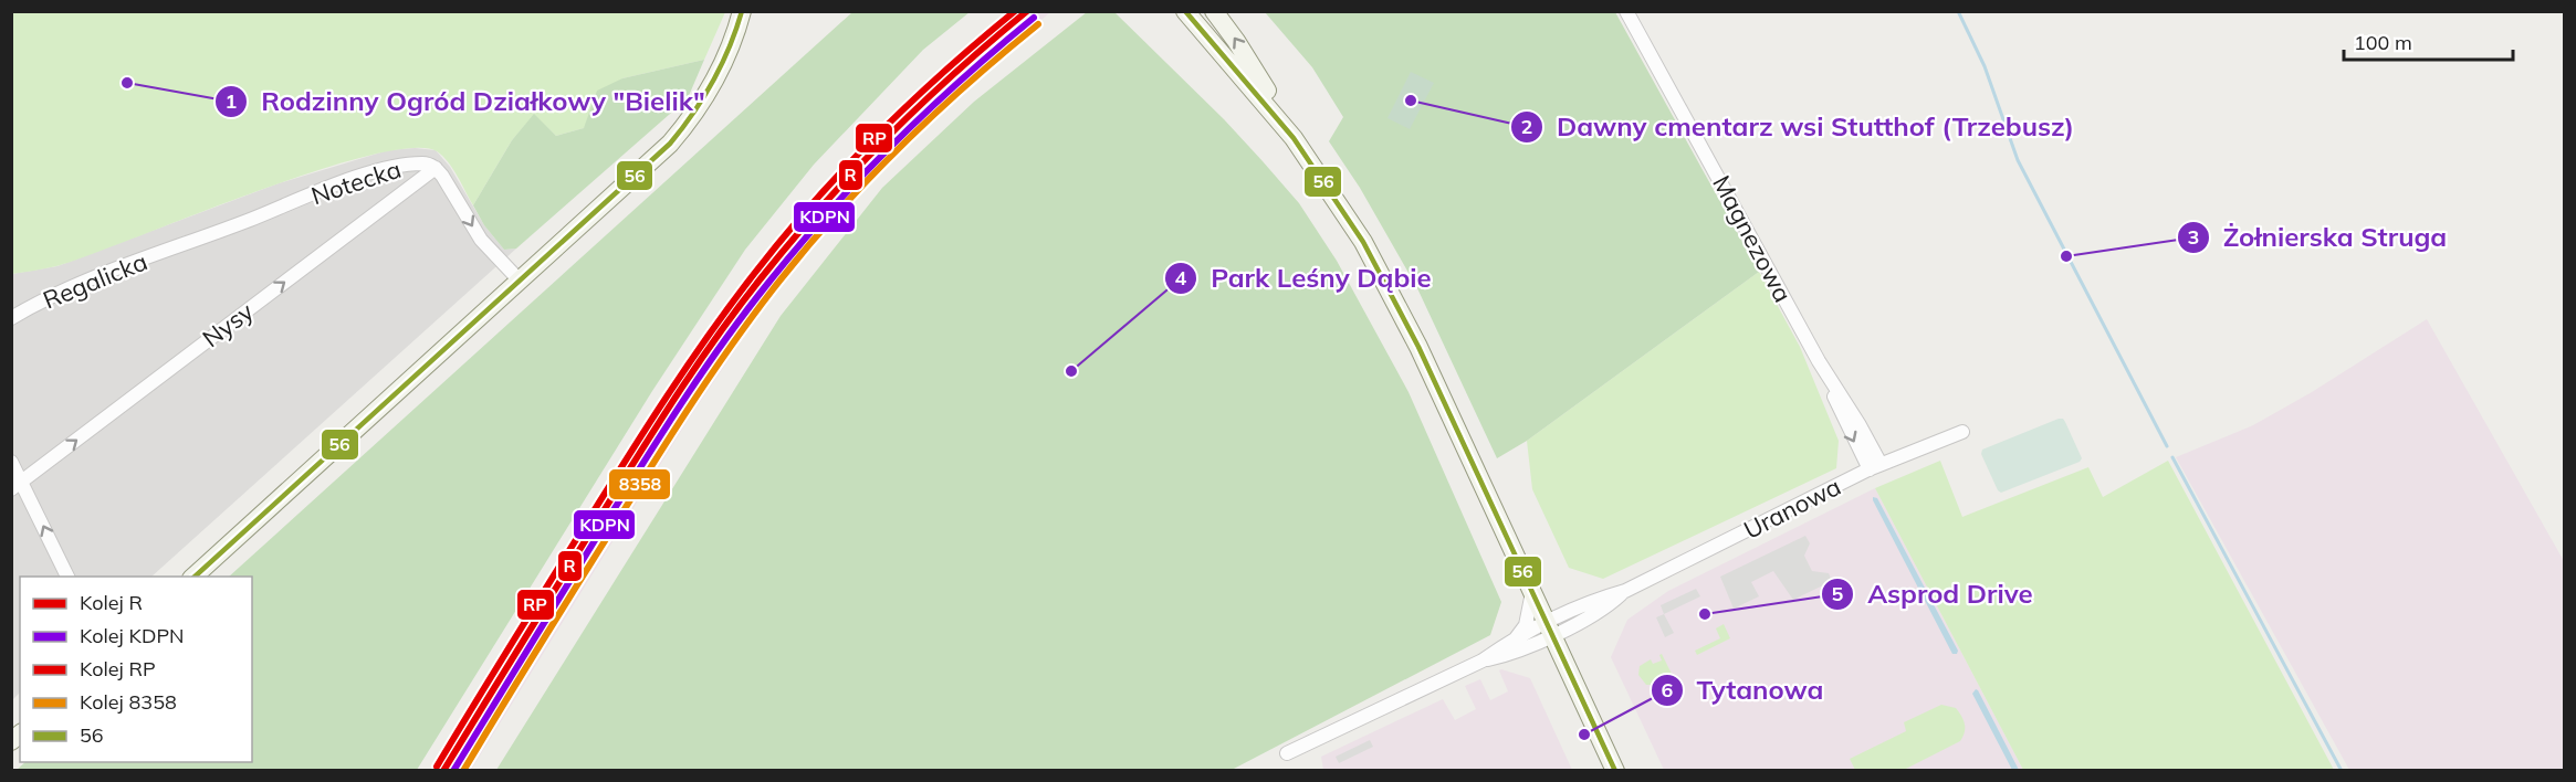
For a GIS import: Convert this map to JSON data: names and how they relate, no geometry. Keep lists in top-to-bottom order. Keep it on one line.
{"streets":{"street":["Notecka","Magnezowa","Regalicka","Nysy","Uranowa"]},"crossings":[["Notecka","Regalicka"],["Notecka","Nysy"],["Magnezowa","Uranowa"]],"one_way":["Nysy"],"places":["Rodzinny Ogród Działkowy \"Bielik\"","Dawny cmentarz wsi Stutthof (Trzebusz)","Żołnierska Struga","Park Leśny Dąbie","Asprod Drive","Tytanowa"],"lines":["rail line R","rail line RP","transit line 56","rail line KDPN","rail line 8358"],"legend":["Kolej R","Kolej KDPN","Kolej RP","Kolej 8358","56"],"scale_bar":"100 m"}
